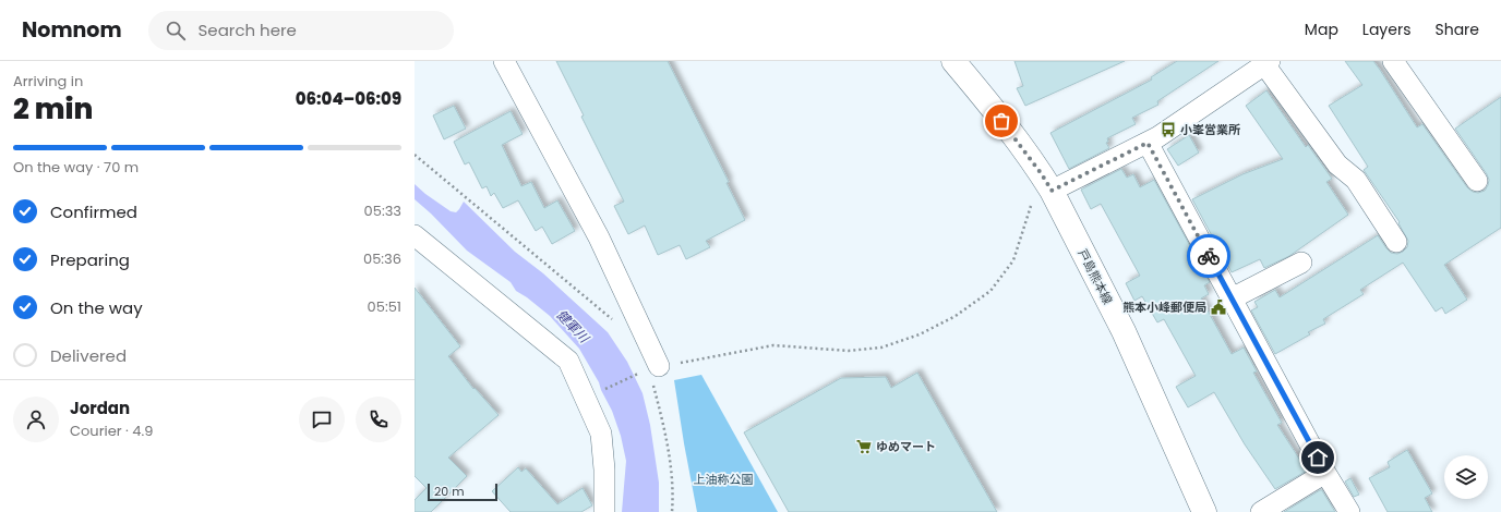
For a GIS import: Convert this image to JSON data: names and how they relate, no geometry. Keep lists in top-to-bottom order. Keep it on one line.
{"streets":{"main road":["戸島熊本線"]},"water":["健軍川"],"parks":["上油称公園"],"places":{"bus stop":["小峯営業所"],"public building":["熊本小峰郵便局"],"supermarket":["ゆめマート"]},"scale_bar":"20 m","page":{"header":"Nomnom","search":"Search here","nav":["Map","Layers","Share"],"heading":["2 min","Arriving in","06:04–06:09"],"panel":["Jordan","Courier · 4.9"],"bar":"On the way · 70 m","list":[["Confirmed","05:33"],["Preparing","05:36"],["On the way","05:51"],"Delivered"],"scale":"20 m"}}
